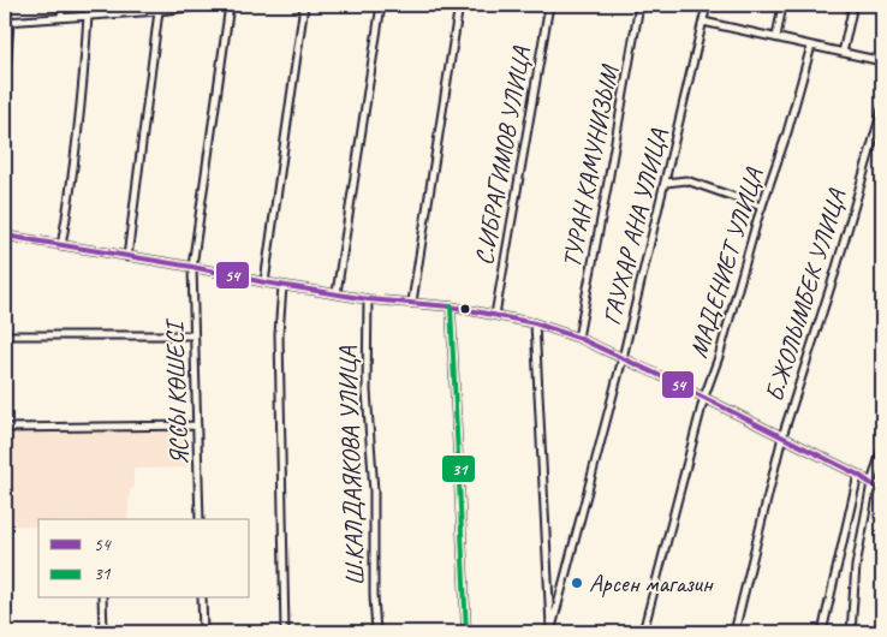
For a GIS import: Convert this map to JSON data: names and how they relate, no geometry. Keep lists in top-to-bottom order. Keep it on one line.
{"streets":{"street":["С.ИБРАГИМОВ УЛИЦА","ТУРАН КАМУНИЗЫМ","ГАУХАР АНА УЛИЦА","МАДЕНИЕТ УЛИЦА","Б.ЖОЛЫМБЕК УЛИЦА","ЯССЫ КӨШЕСІ","Ш.КАЛДАЯКОВА УЛИЦА"]},"places":["Арсен магазин"],"lines":["transit line 54","transit line 31"],"legend":["54","31"]}
